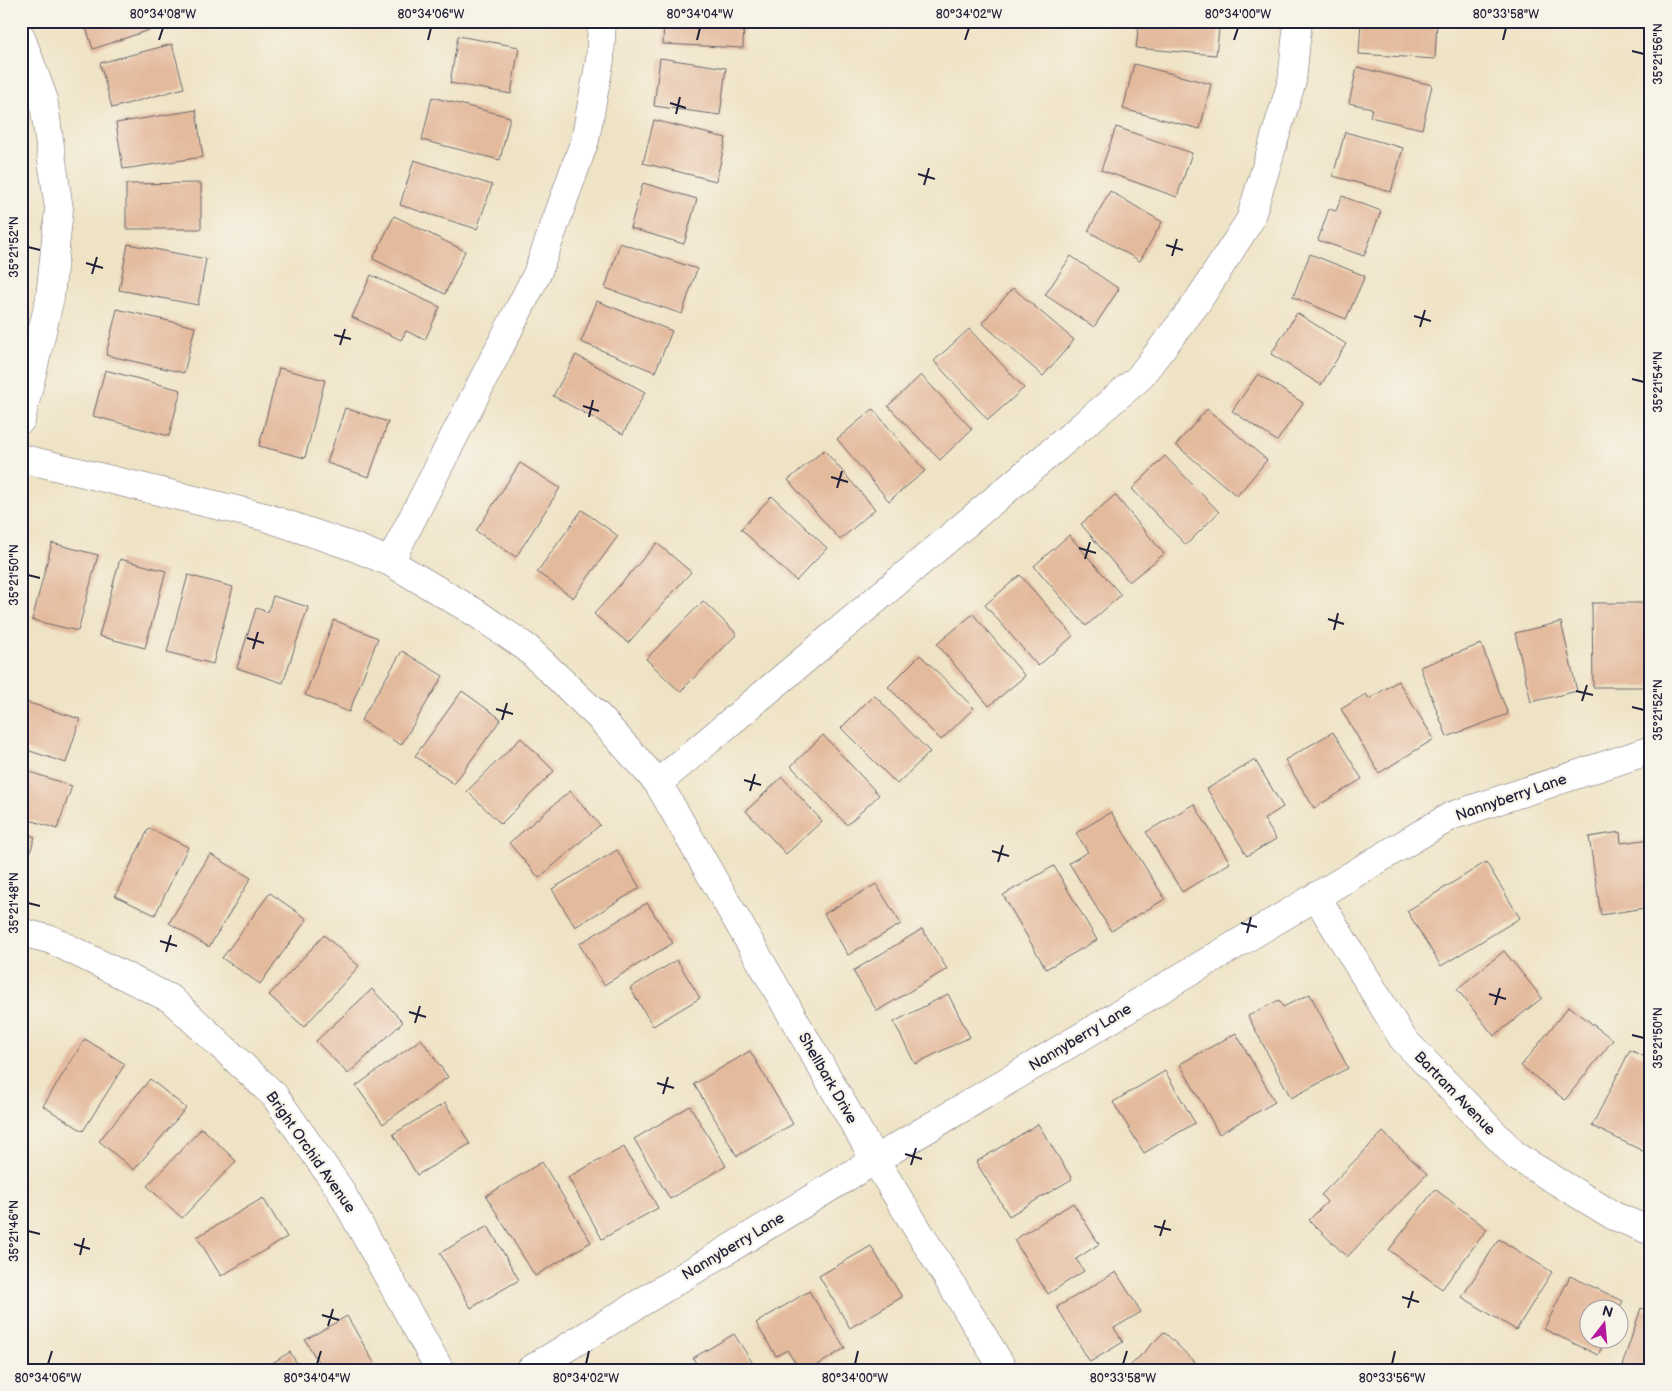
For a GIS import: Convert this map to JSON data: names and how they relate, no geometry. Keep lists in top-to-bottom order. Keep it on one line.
{"streets":{"street":["Nannyberry Lane","Shellbark Drive","Bartram Avenue","Bright Orchid Avenue"]},"crossings":[["Nannyberry Lane","Shellbark Drive"],["Nannyberry Lane","Bartram Avenue"]],"north":"top","coordinates":["80°34'08\"W","80°34'06\"W","80°34'04\"W","80°34'02\"W","80°34'00\"W","80°33'58\"W","35°21'56\"N","35°21'52\"N","35°21'54\"N","35°21'50\"N","35°21'48\"N","35°21'46\"N","80°33'56\"W"]}
